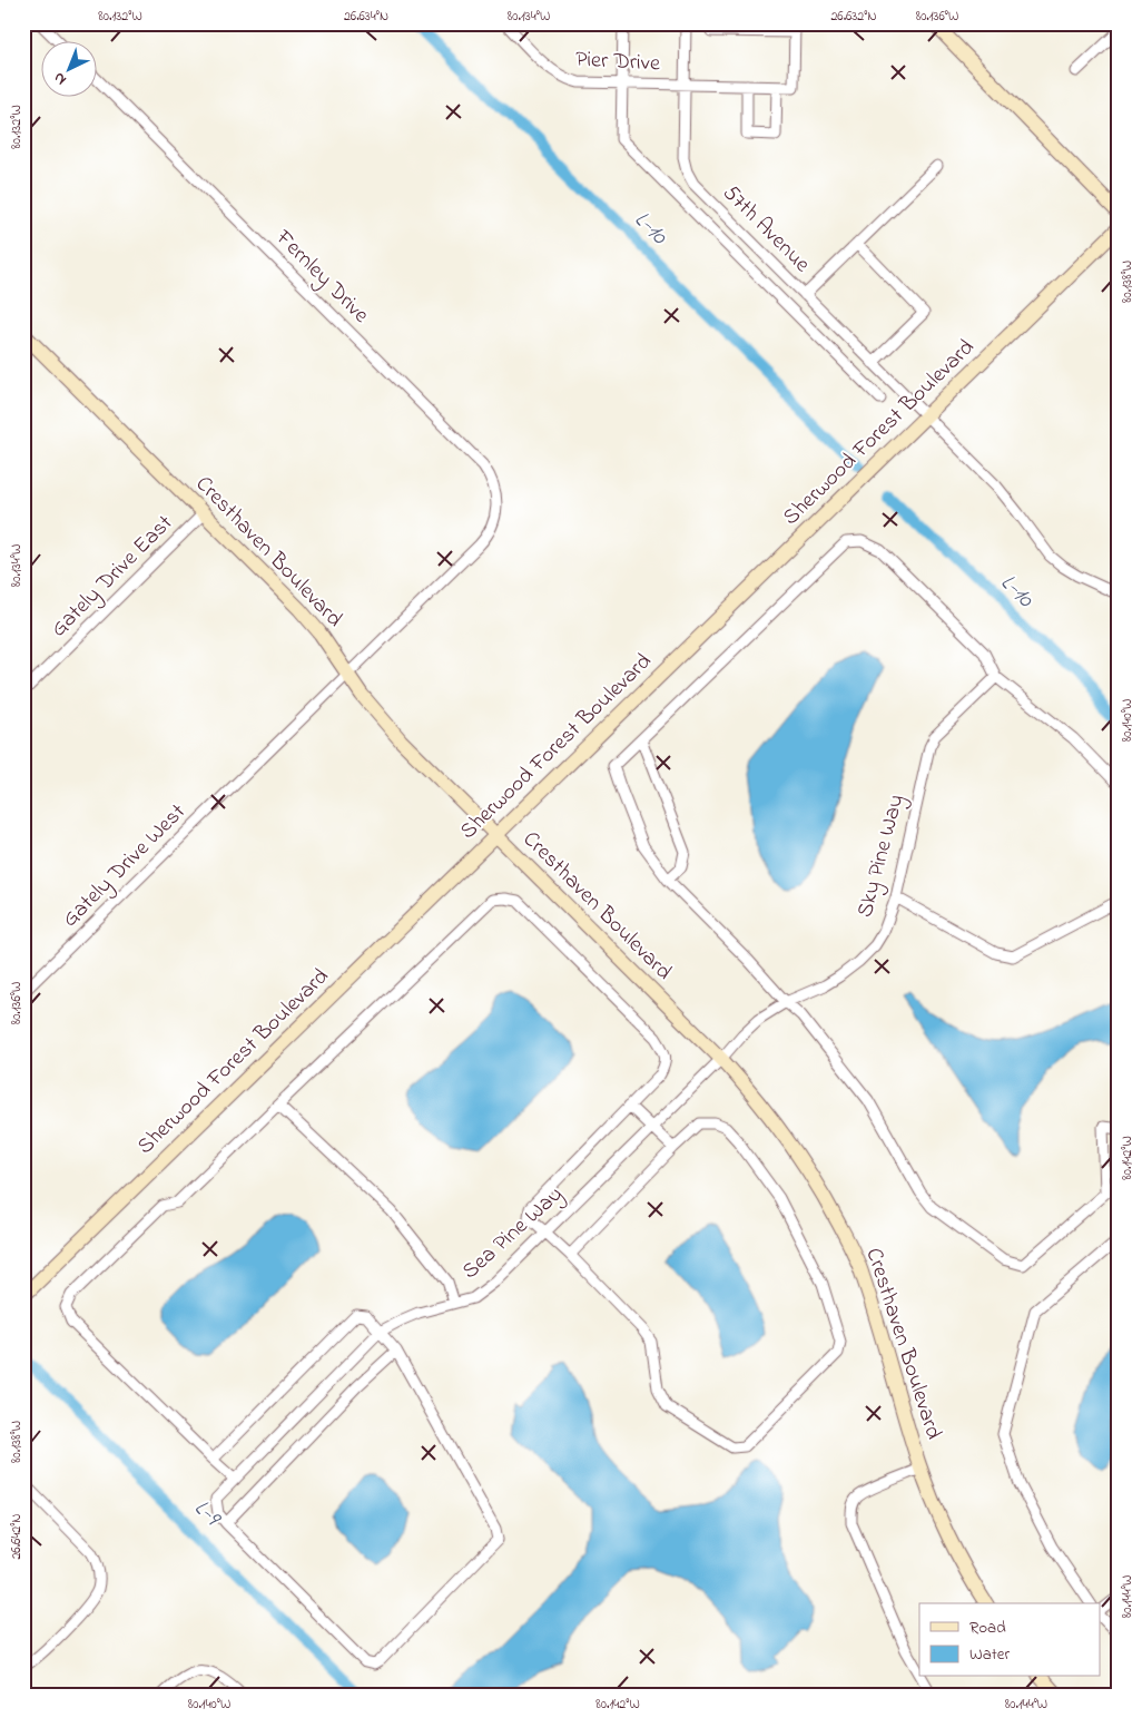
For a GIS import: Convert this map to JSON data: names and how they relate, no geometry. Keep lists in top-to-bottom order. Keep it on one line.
{"streets":{"street":["Pier Drive","57th Avenue","Fernley Drive","Sherwood Forest Boulevard","Cresthaven Boulevard","Gately Drive East","Sky Pine Way","Gately Drive West","Sea Pine Way"]},"crossings":[["Pier Drive","57th Avenue"],["57th Avenue","Sherwood Forest Boulevard"],["Fernley Drive","Gately Drive West"],["Sherwood Forest Boulevard","Cresthaven Boulevard"],["Cresthaven Boulevard","Gately Drive East"],["Cresthaven Boulevard","Sky Pine Way"],["Cresthaven Boulevard","Gately Drive West"],["Cresthaven Boulevard","Sea Pine Way"],["Sky Pine Way","Sea Pine Way"]],"water":["L-10","L-9"],"legend":["Road","Water"],"north":"bottom left","coordinates":["80.132°W","26.634°N","80.134°W","26.632°N","80.136°W","80.138°W","80.140°W","80.142°W","26.642°N","80.144°W"]}
